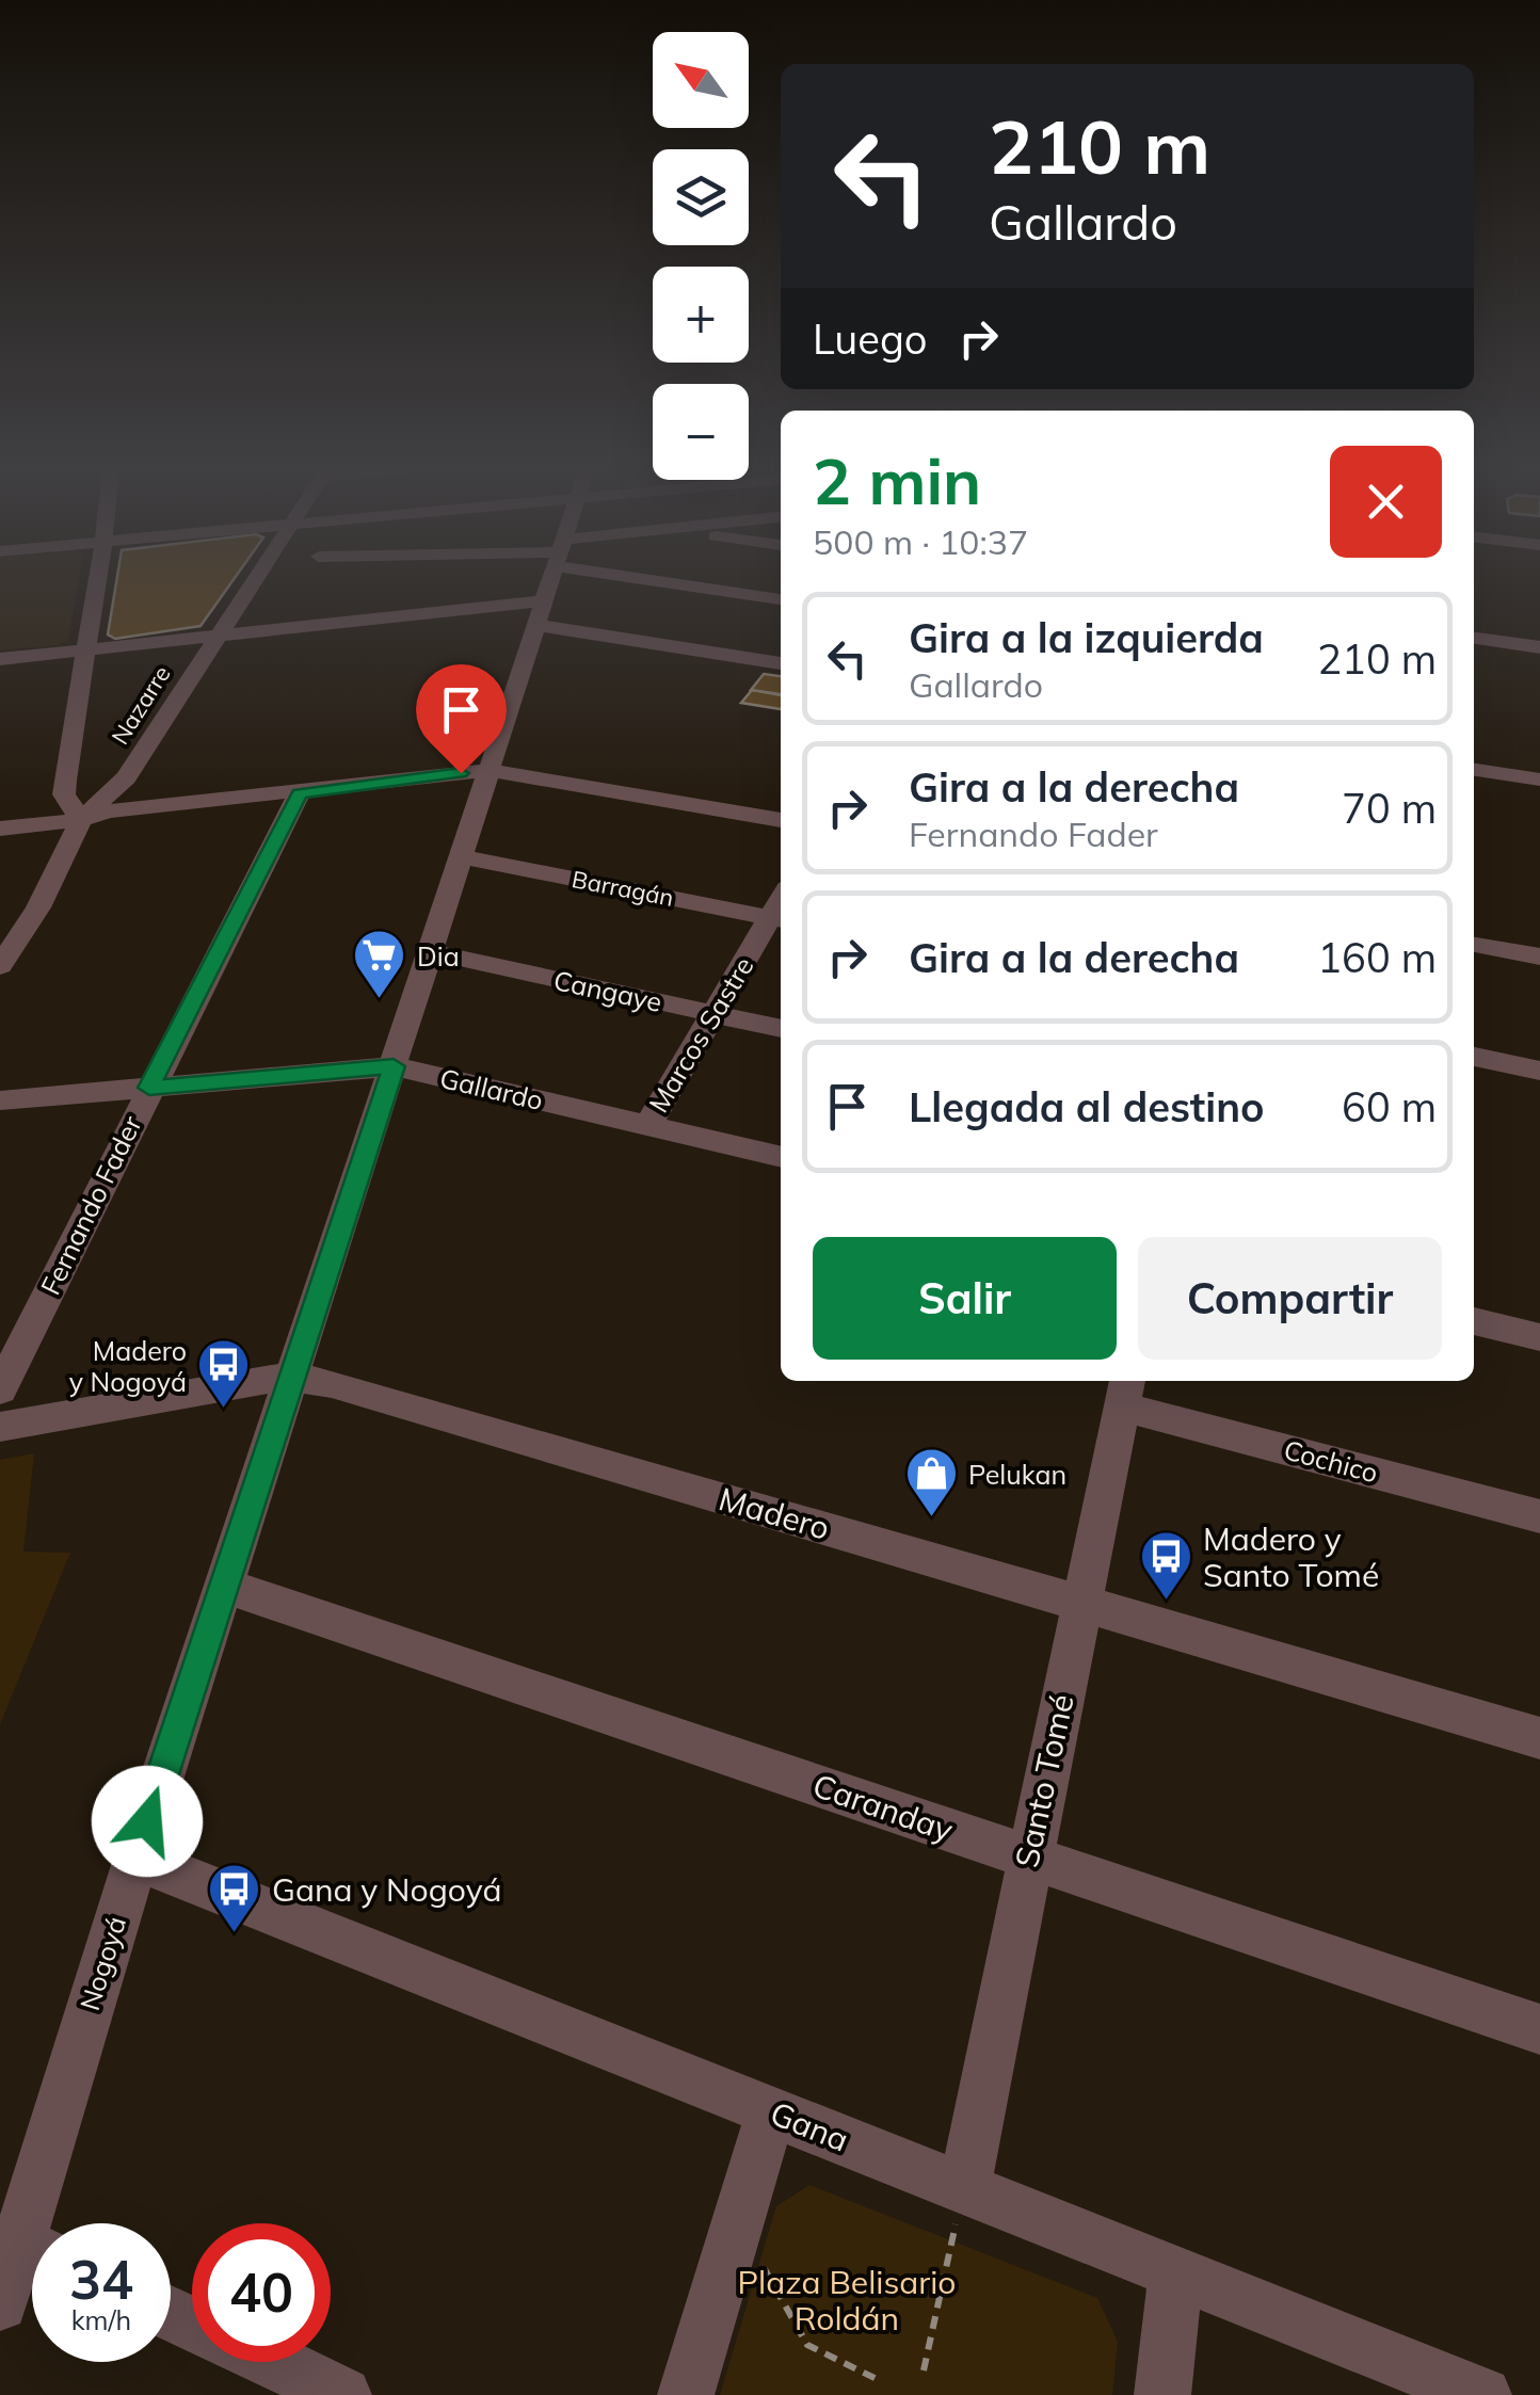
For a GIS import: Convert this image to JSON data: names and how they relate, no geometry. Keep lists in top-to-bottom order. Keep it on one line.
{"streets":{"street":["Nazarre","Barragán","Cangaye","Marcos Sastre","Gallardo","Fernando Fader","Cochico","Madero","Santo Tomé","Caranday","Nogoyá","Gana"]},"crossings":[["Barragán","Marcos Sastre"],["Barragán","Nogoyá"],["Cangaye","Marcos Sastre"],["Cangaye","Nogoyá"],["Marcos Sastre","Gallardo"],["Gallardo","Fernando Fader"],["Gallardo","Nogoyá"],["Cochico","Santo Tomé"],["Madero","Santo Tomé"],["Madero","Nogoyá"],["Santo Tomé","Caranday"],["Santo Tomé","Gana"],["Caranday","Nogoyá"],["Nogoyá","Gana"]],"parks":["Plaza Belisario Roldán"],"places":{"supermarket":["Dia"],"bus stop":["Madero y Nogoyá","Madero y Santo Tomé","Gana y Nogoyá"],"shop":["Pelukan"]},"north":"top left","page":{"map_buttons":["+","−"],"turn":["210 m","Gallardo"],"then":"Luego","heading":["2 min","500 m · 10:37"],"list":[{"name":"Gira a la izquierda","note":"Gallardo","value":"210 m"},{"name":"Gira a la derecha","note":"Fernando Fader","value":"70 m"},{"name":"Gira a la derecha","value":"160 m"},{"name":"Llegada al destino","value":"60 m"}],"buttons":["Salir","Compartir"],"speed":"34 km/h","limit":"40"}}
